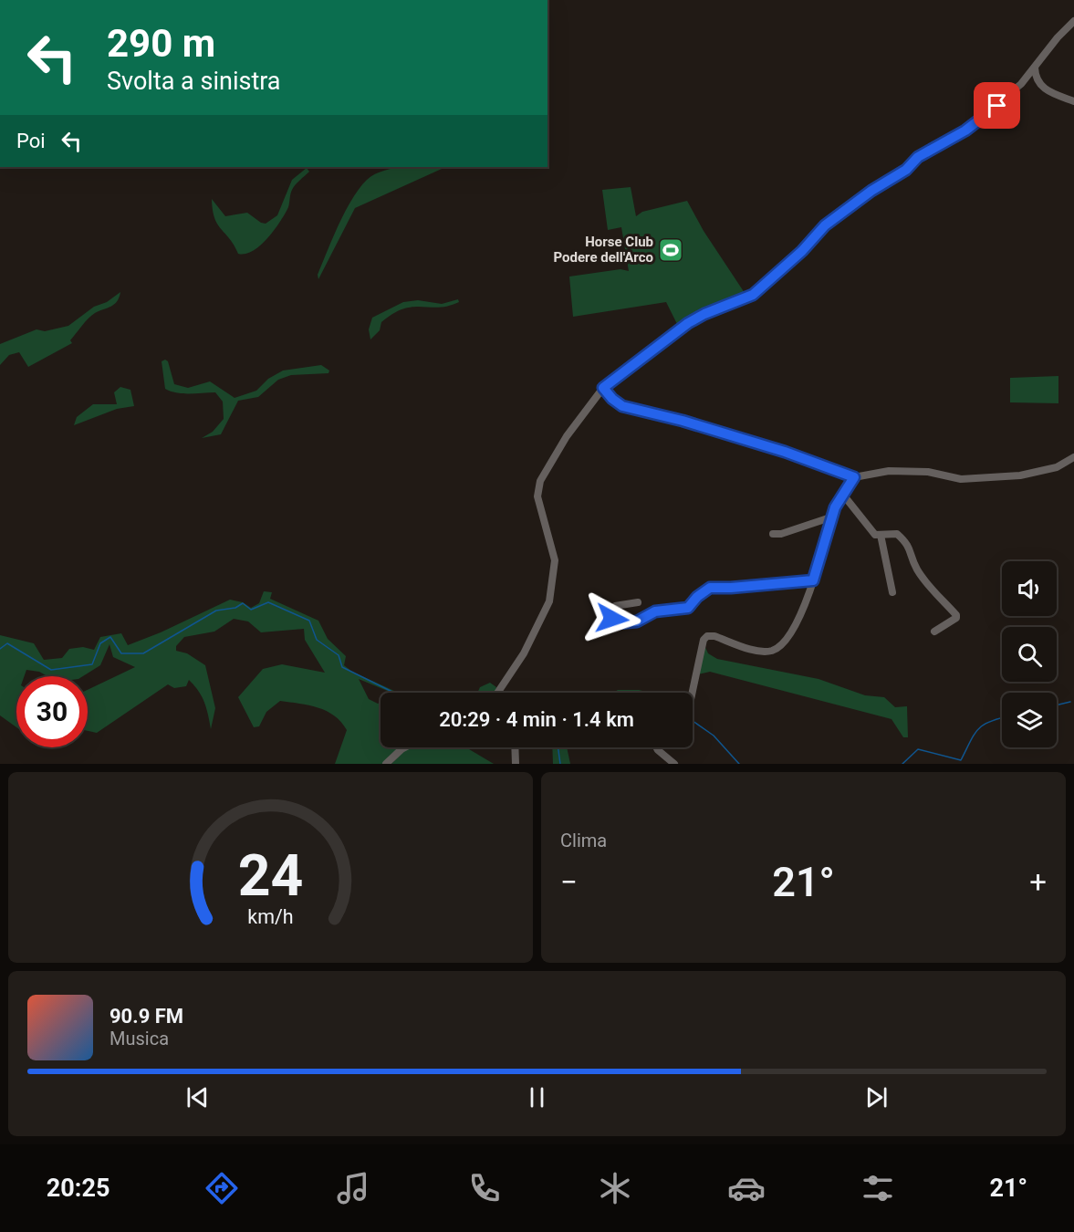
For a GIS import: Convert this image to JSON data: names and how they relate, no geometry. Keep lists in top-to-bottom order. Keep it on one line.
{"places":{"sports":["Horse Club Podere dell'Arco"]},"page":{"turn":["290 m","Svolta a sinistra"],"then":"Poi","limit":"30","trip":"20:29 · 4 min · 1.4 km","tile":"Clima","heat":["−","21°","+"],"song":["90.9 FM","Musica"],"tabs":["20:25","21°"],"gauge":["24","km/h"]}}
